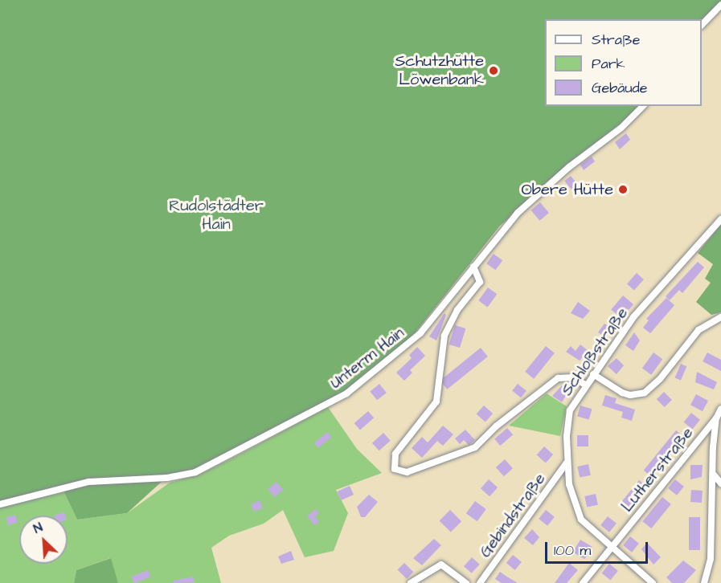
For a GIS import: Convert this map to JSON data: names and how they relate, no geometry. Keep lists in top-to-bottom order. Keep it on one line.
{"streets":{"street":["Schloßstraße","Unterm Hain","Lutherstraße","Gebindstraße"]},"crossings":[["Schloßstraße","Lutherstraße"],["Schloßstraße","Gebindstraße"]],"parks":["Rudolstädter Hain"],"places":["Schutzhütte Löwenbank","Obere Hütte"],"legend":["Straße","Park","Gebäude"],"scale_bar":"100 m","north":"top left"}
